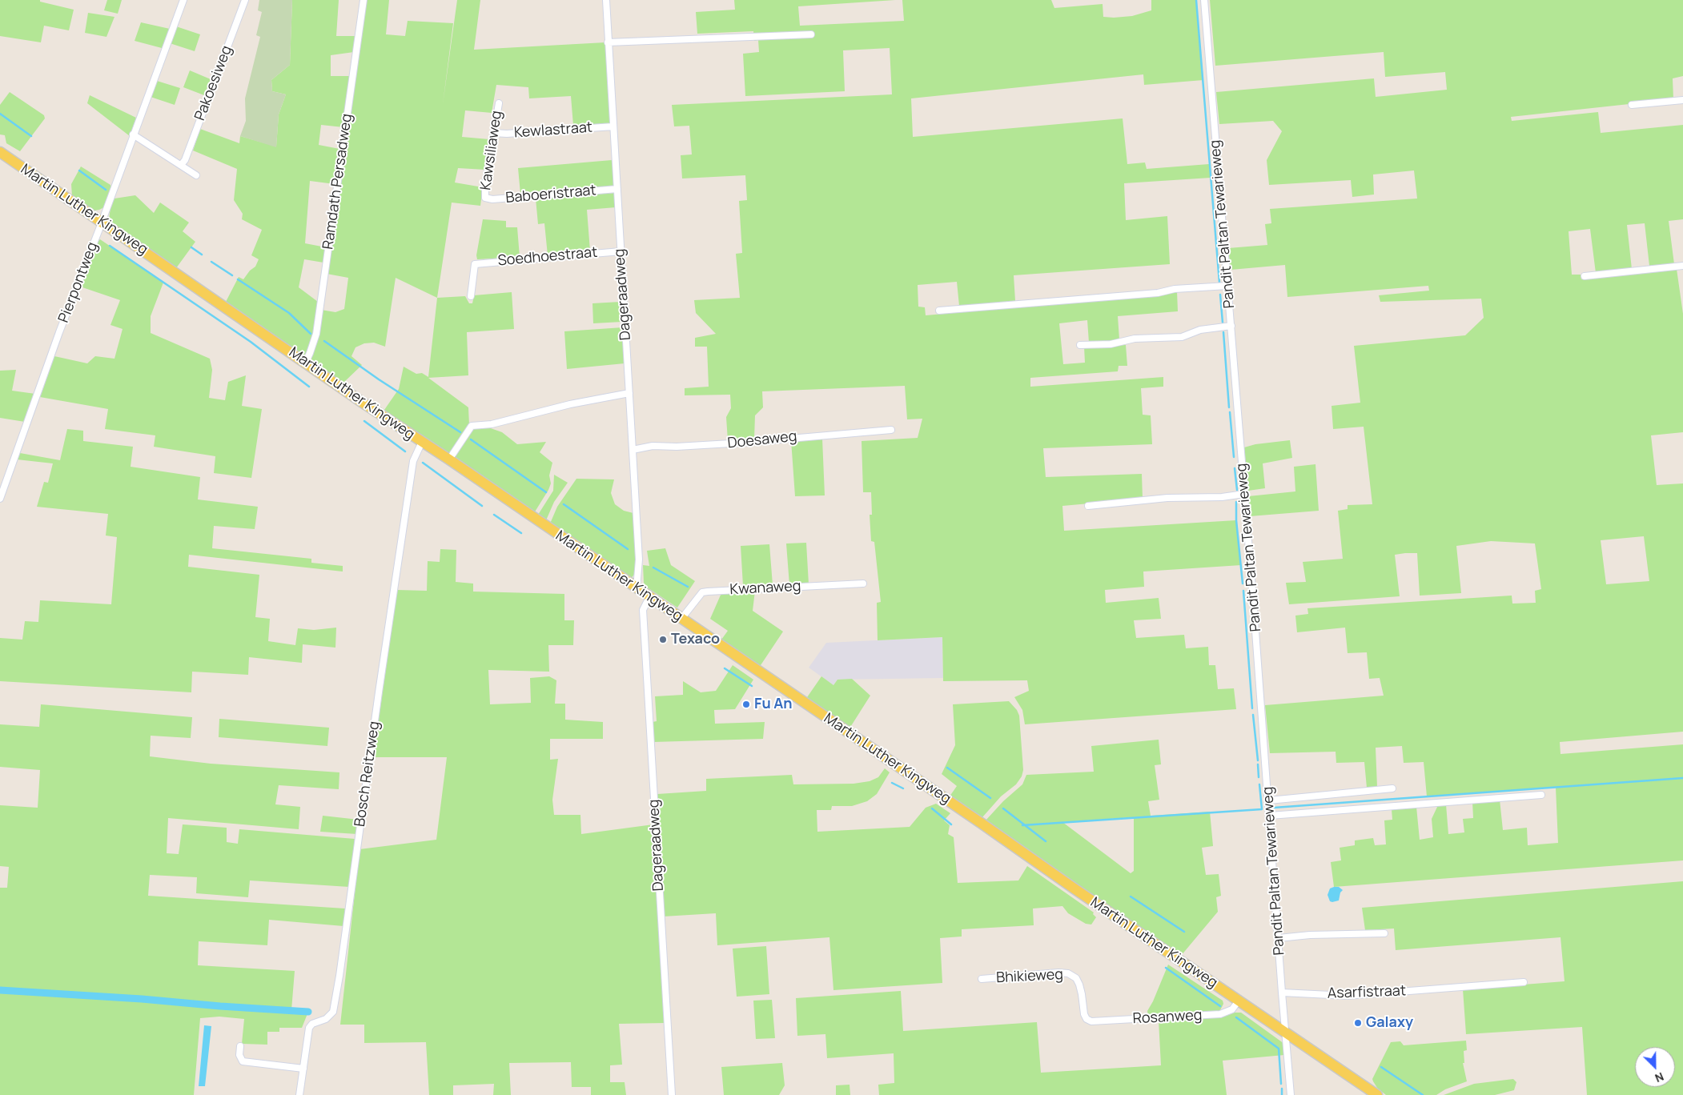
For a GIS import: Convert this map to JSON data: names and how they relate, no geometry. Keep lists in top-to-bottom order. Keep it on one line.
{"streets":{"main road":["Martin Luther Kingweg"],"street":["Pakoesiweg","Kewlastraat","Kawsiliaweg","Ramdath Persadweg","Baboeristraat","Pandit Paltan Tewarieweg","Soedhoestraat","Pierpontweg","Dageraadweg","Doesaweg","Kwanaweg","Bosch Reitzweg","Bhikieweg","Asarfistraat","Rosanweg"]},"crossings":[["Kewlastraat","Kawsiliaweg"],["Kewlastraat","Dageraadweg"],["Kawsiliaweg","Baboeristraat"],["Ramdath Persadweg","Martin Luther Kingweg"],["Baboeristraat","Dageraadweg"],["Martin Luther Kingweg","Pandit Paltan Tewarieweg"],["Martin Luther Kingweg","Pierpontweg"],["Martin Luther Kingweg","Dageraadweg"],["Martin Luther Kingweg","Kwanaweg"],["Martin Luther Kingweg","Bosch Reitzweg"],["Martin Luther Kingweg","Rosanweg"],["Pandit Paltan Tewarieweg","Asarfistraat"],["Soedhoestraat","Dageraadweg"],["Dageraadweg","Doesaweg"],["Bhikieweg","Rosanweg"]],"places":["Texaco","Fu An","Galaxy"],"north":"bottom right"}
